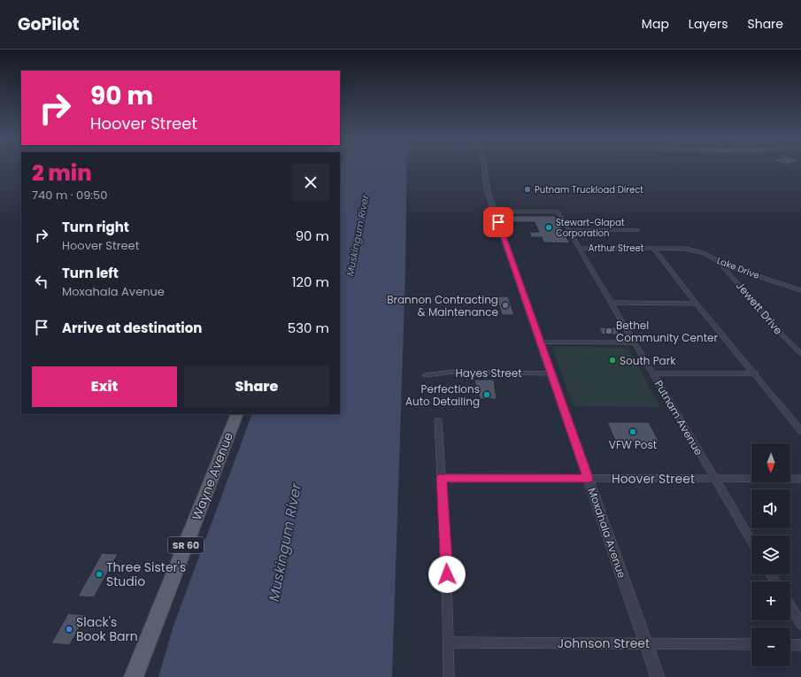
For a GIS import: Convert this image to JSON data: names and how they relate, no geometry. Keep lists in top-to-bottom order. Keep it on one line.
{"streets":{"main road":["Wayne Avenue","SR 60"],"street":["Arthur Street","Lake Drive","Jewett Drive","Hayes Street","Putnam Avenue","Hoover Street","Moxahala Avenue","Johnson Street"]},"crossings":[["Arthur Street","Lake Drive"],["Arthur Street","Putnam Avenue"],["Lake Drive","Jewett Drive"],["Hayes Street","Moxahala Avenue"],["Putnam Avenue","Hoover Street"],["Putnam Avenue","Moxahala Avenue"],["Hoover Street","Moxahala Avenue"],["Moxahala Avenue","Johnson Street"]],"water":["Muskingum River"],"places":["Putnam Truckload Direct","Stewart-Glapat Corporation","Brannon Contracting & Maintenance","Bethel Community Center","South Park","Perfections Auto Detailing","VFW Post","Three Sister's Studio","Slack's Book Barn"],"north":"bottom","page":{"header":"GoPilot","nav":["Map","Layers","Share"],"turn":["90 m","Hoover Street"],"heading":["2 min","740 m · 09:50"],"list":[{"name":"Turn right","note":"Hoover Street","value":"90 m"},{"name":"Turn left","note":"Moxahala Avenue","value":"120 m"},{"name":"Arrive at destination","value":"530 m"}],"buttons":["Exit","Share"],"map_buttons":["+","−"]}}
